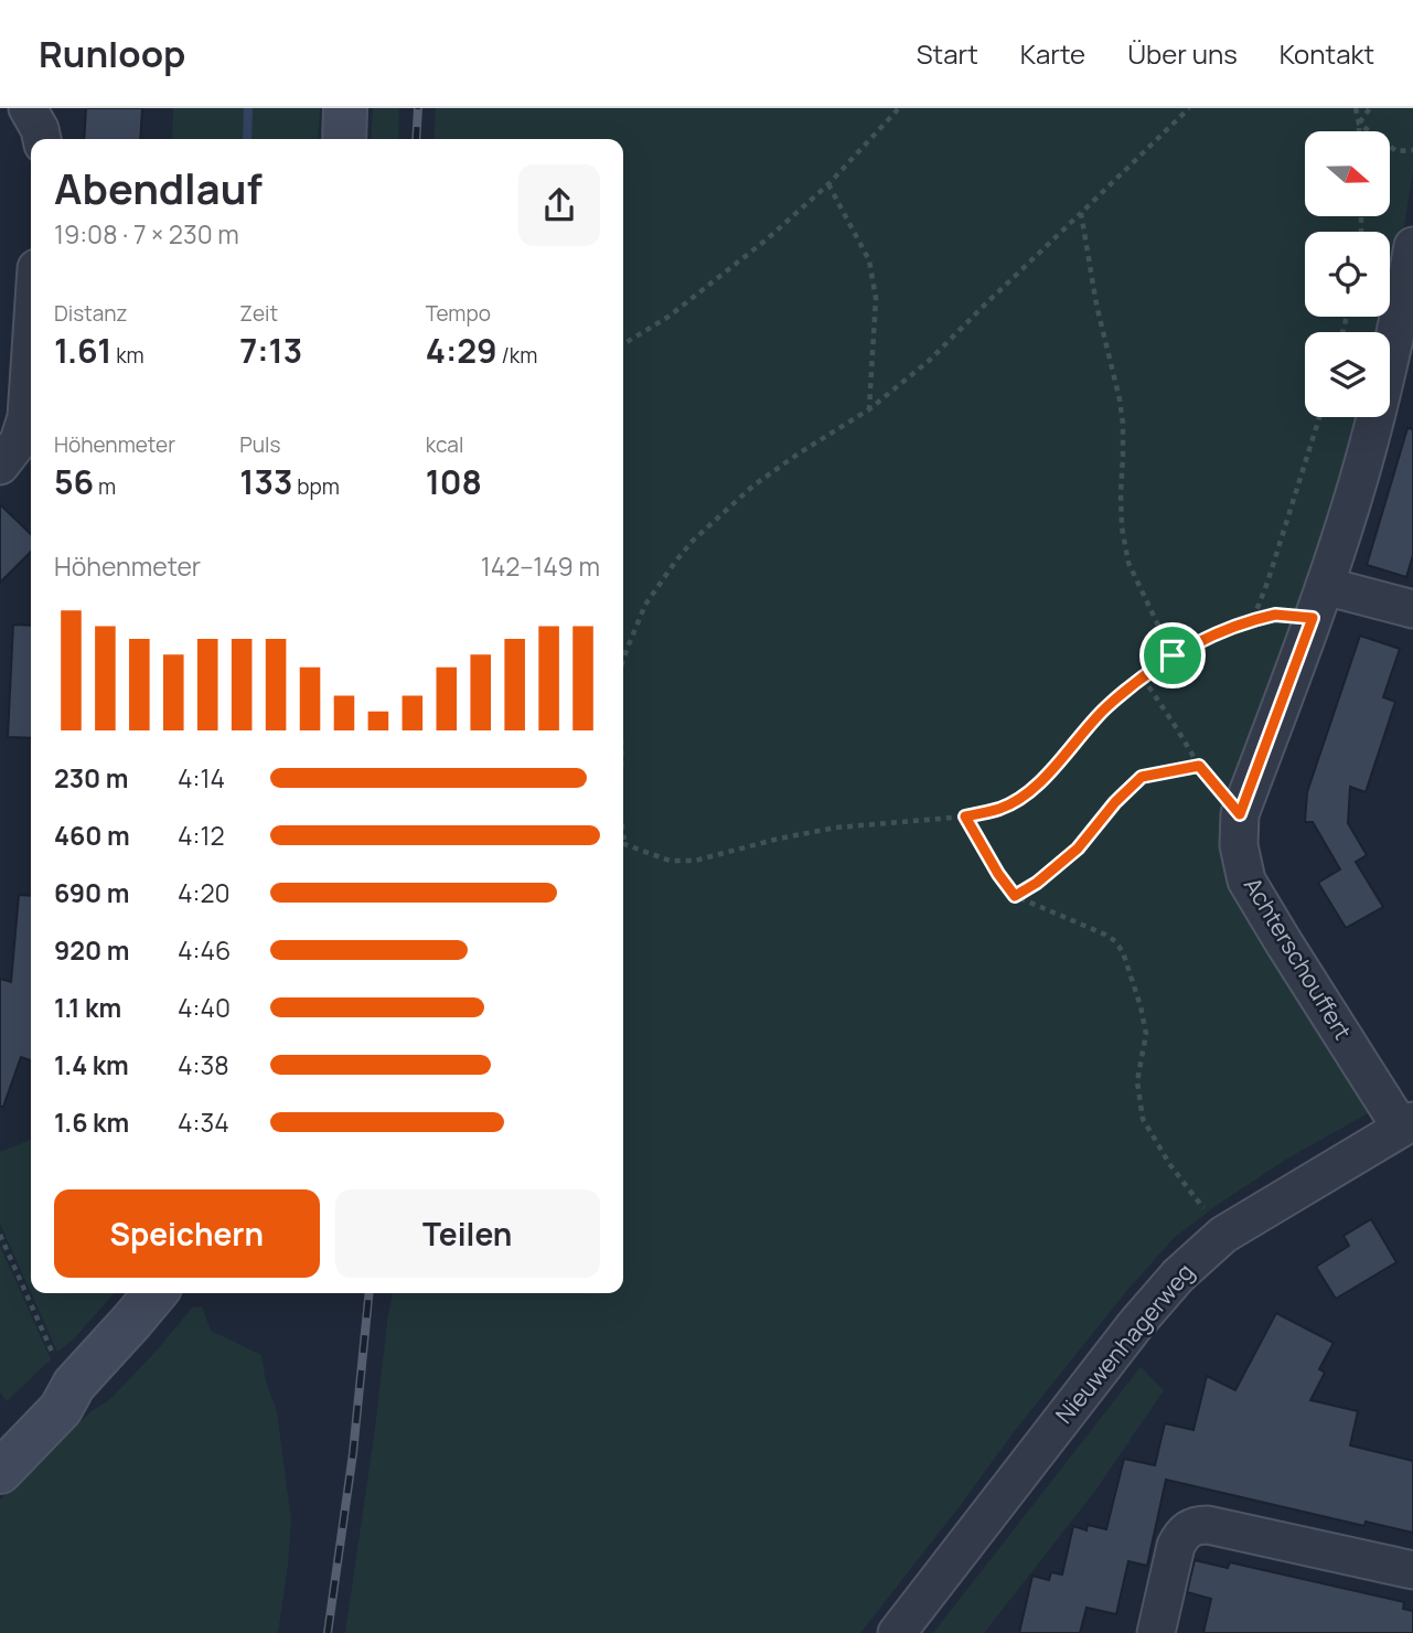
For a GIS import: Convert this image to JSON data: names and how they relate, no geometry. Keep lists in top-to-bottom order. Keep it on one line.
{"streets":{"street":["Achterschouffert","Nieuwenhagerweg"]},"crossings":[["Achterschouffert","Nieuwenhagerweg"]],"north":"right","page":{"header":"Runloop","nav":["Start","Karte","Über uns","Kontakt"],"heading":["Abendlauf","19:08 · 7 × 230 m"],"stats":[["Distanz","1.61 km"],["Zeit","7:13"],["Tempo","4:29 /km"],["Höhenmeter","56 m"],["Puls","133 bpm"],["kcal","108"]],"chart":["Höhenmeter","142–149 m"],"list":[{"name":"230 m","note":"4:14"},{"name":"460 m","note":"4:12"},{"name":"690 m","note":"4:20"},{"name":"920 m","note":"4:46"},{"name":"1.1 km","note":"4:40"},{"name":"1.4 km","note":"4:38"},{"name":"1.6 km","note":"4:34"}],"buttons":["Speichern","Teilen"]}}
